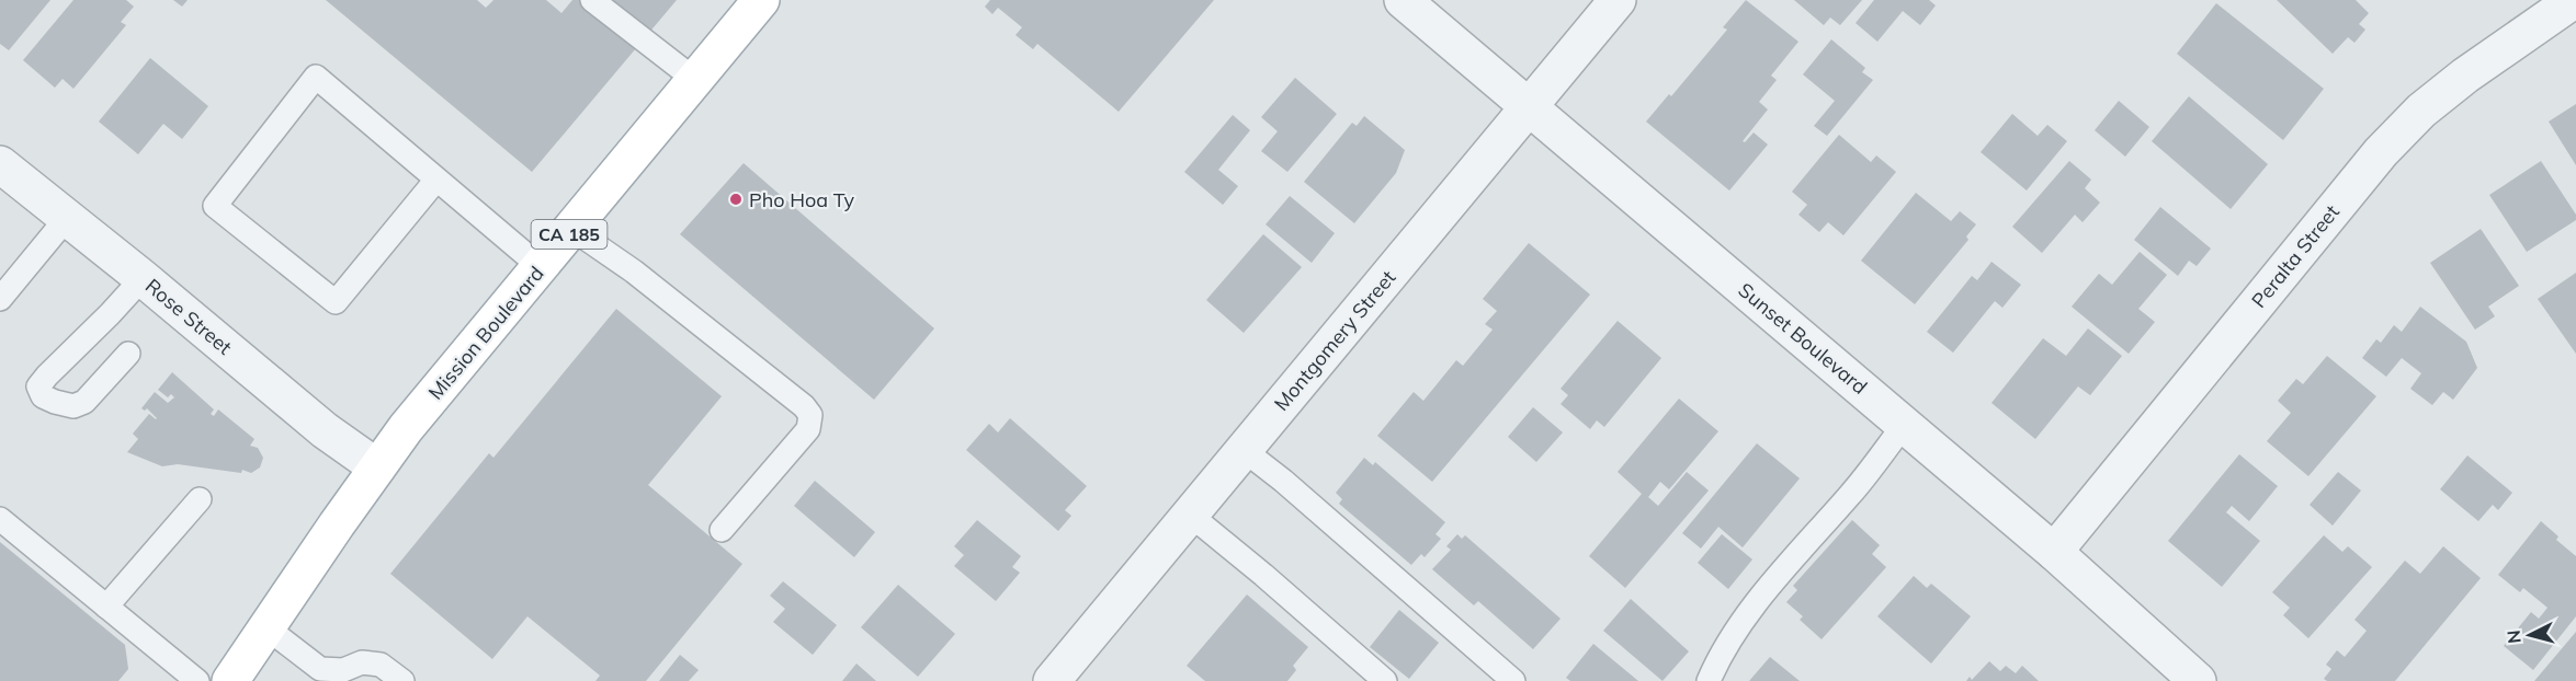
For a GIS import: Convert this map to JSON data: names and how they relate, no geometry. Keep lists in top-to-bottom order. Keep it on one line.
{"streets":{"main road":["CA 185","Mission Boulevard"],"street":["Peralta Street","Rose Street","Sunset Boulevard","Montgomery Street"]},"crossings":[["Peralta Street","Sunset Boulevard"],["Rose Street","Mission Boulevard"],["Sunset Boulevard","Montgomery Street"]],"places":["Pho Hoa Ty"],"north":"left"}
